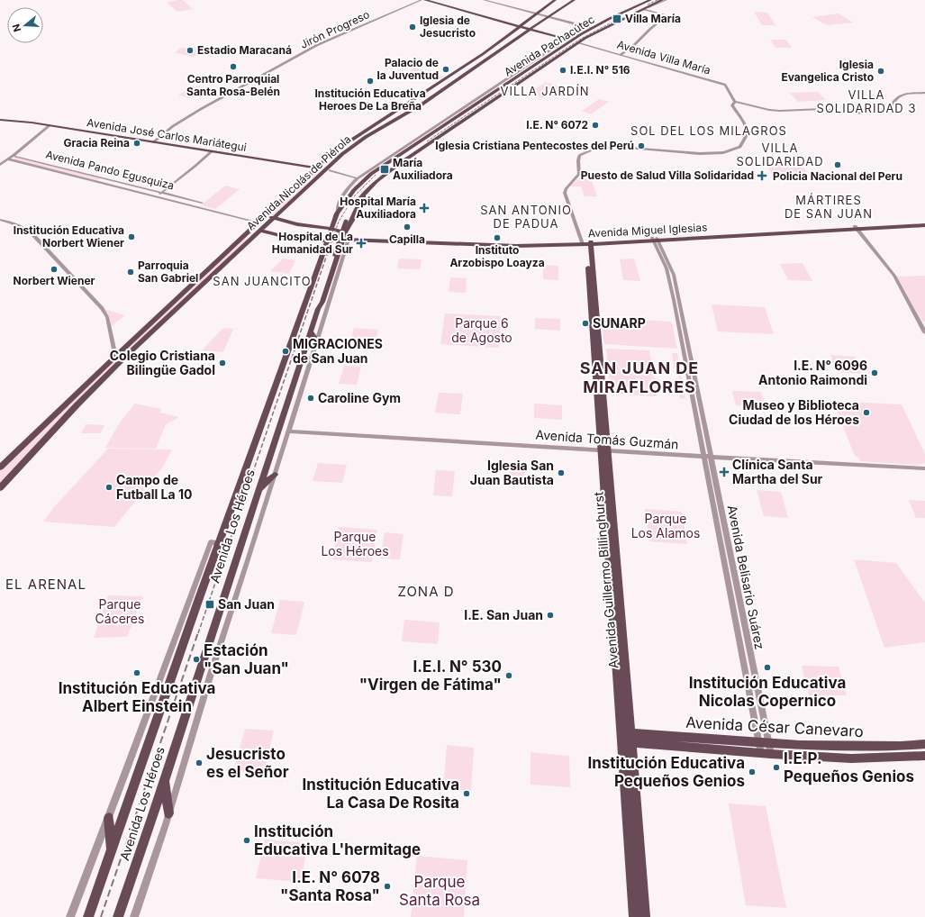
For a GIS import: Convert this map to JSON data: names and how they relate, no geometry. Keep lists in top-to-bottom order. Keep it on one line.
{"streets":{"main road":["Avenida Pachacútec","Avenida José Carlos Mariátegui","Avenida Nicolás de Piérola","Avenida Miguel Iglesias","Avenida Los Héroes","Avenida Guillermo Billinghurst","Avenida César Canevaro"],"street":["Jirón Progreso","Avenida Villa María","Avenida Pando Egusquiza","Avenida Tomás Guzmán","Avenida Belisario Suárez"]},"crossings":[["Jirón Progreso","Avenida José Carlos Mariátegui"],["Avenida Pachacútec","Avenida Villa María"],["Avenida Pachacútec","Avenida Los Héroes"],["Avenida Villa María","Avenida Miguel Iglesias"],["Avenida Villa María","Avenida Guillermo Billinghurst"],["Avenida José Carlos Mariátegui","Avenida Nicolás de Piérola"],["Avenida Pando Egusquiza","Avenida Nicolás de Piérola"],["Avenida Pando Egusquiza","Avenida Miguel Iglesias"],["Avenida Nicolás de Piérola","Avenida Miguel Iglesias"],["Avenida Miguel Iglesias","Avenida Los Héroes"],["Avenida Miguel Iglesias","Avenida Belisario Suárez"],["Avenida Miguel Iglesias","Avenida Guillermo Billinghurst"],["Avenida Tomás Guzmán","Avenida Los Héroes"],["Avenida Tomás Guzmán","Avenida Belisario Suárez"],["Avenida Tomás Guzmán","Avenida Guillermo Billinghurst"],["Avenida Belisario Suárez","Avenida César Canevaro"],["Avenida Guillermo Billinghurst","Avenida César Canevaro"]],"districts":["VILLA JARDÍN","VILLA SOLIDARIDAD 3","SOL DEL LOS MILAGROS","VILLA SOLIDARIDAD","MÁRTIRES DE SAN JUAN","SAN ANTONIO DE PADUA","SAN JUANCITO","SAN JUAN DE MIRAFLORES","EL ARENAL","ZONA D"],"parks":["Parque 6 de Agosto","Parque Los Alamos","Parque Los Héroes","Parque Cáceres","Parque Santa Rosa"],"places":{"transit":["Villa María","María Auxiliadora","San Juan"],"other":["Iglesia de Jesucristo","Estadio Maracaná","Centro Parroquial Santa Rosa-Belén","Palacio de la Juventud","I.E.I. N° 516","Iglesia Evangelica Cristo","Institución Educativa Heroes De La Breña","I.E. N° 6072","Gracia Reina","Iglesia Cristiana Pentecostes del Perú","Policia Nacional del Peru","Capilla","Institución Educativa Norbert Wiener","Instituto Arzobispo Loayza","Norbert Wiener","Parroquia San Gabriel","SUNARP","MIGRACIONES de San Juan","Colegio Cristiana Bilingüe Gadol","I.E. N° 6096 Antonio Raimondi","Caroline Gym","Museo y Biblioteca Ciudad de los Héroes","Iglesia San Juan Bautista","Campo de Futball La 10","I.E. San Juan","Estación \"San Juan\"","Institución Educativa Nicolas Copernico","Institución Educativa Albert Einstein","I.E.I. N° 530 \"Virgen de Fátima\"","Jesucristo es el Señor","I.E.P. Pequeños Genios","Institución Educativa Pequeños Genios","Institución Educativa La Casa De Rosita","Institución Educativa L'hermitage","I.E. N° 6078 \"Santa Rosa\""],"health":["Puesto de Salud Villa Solidaridad","Hospital María Auxiliadora","Hospital de La Humanidad Sur","Clínica Santa Martha del Sur"]},"north":"left"}
